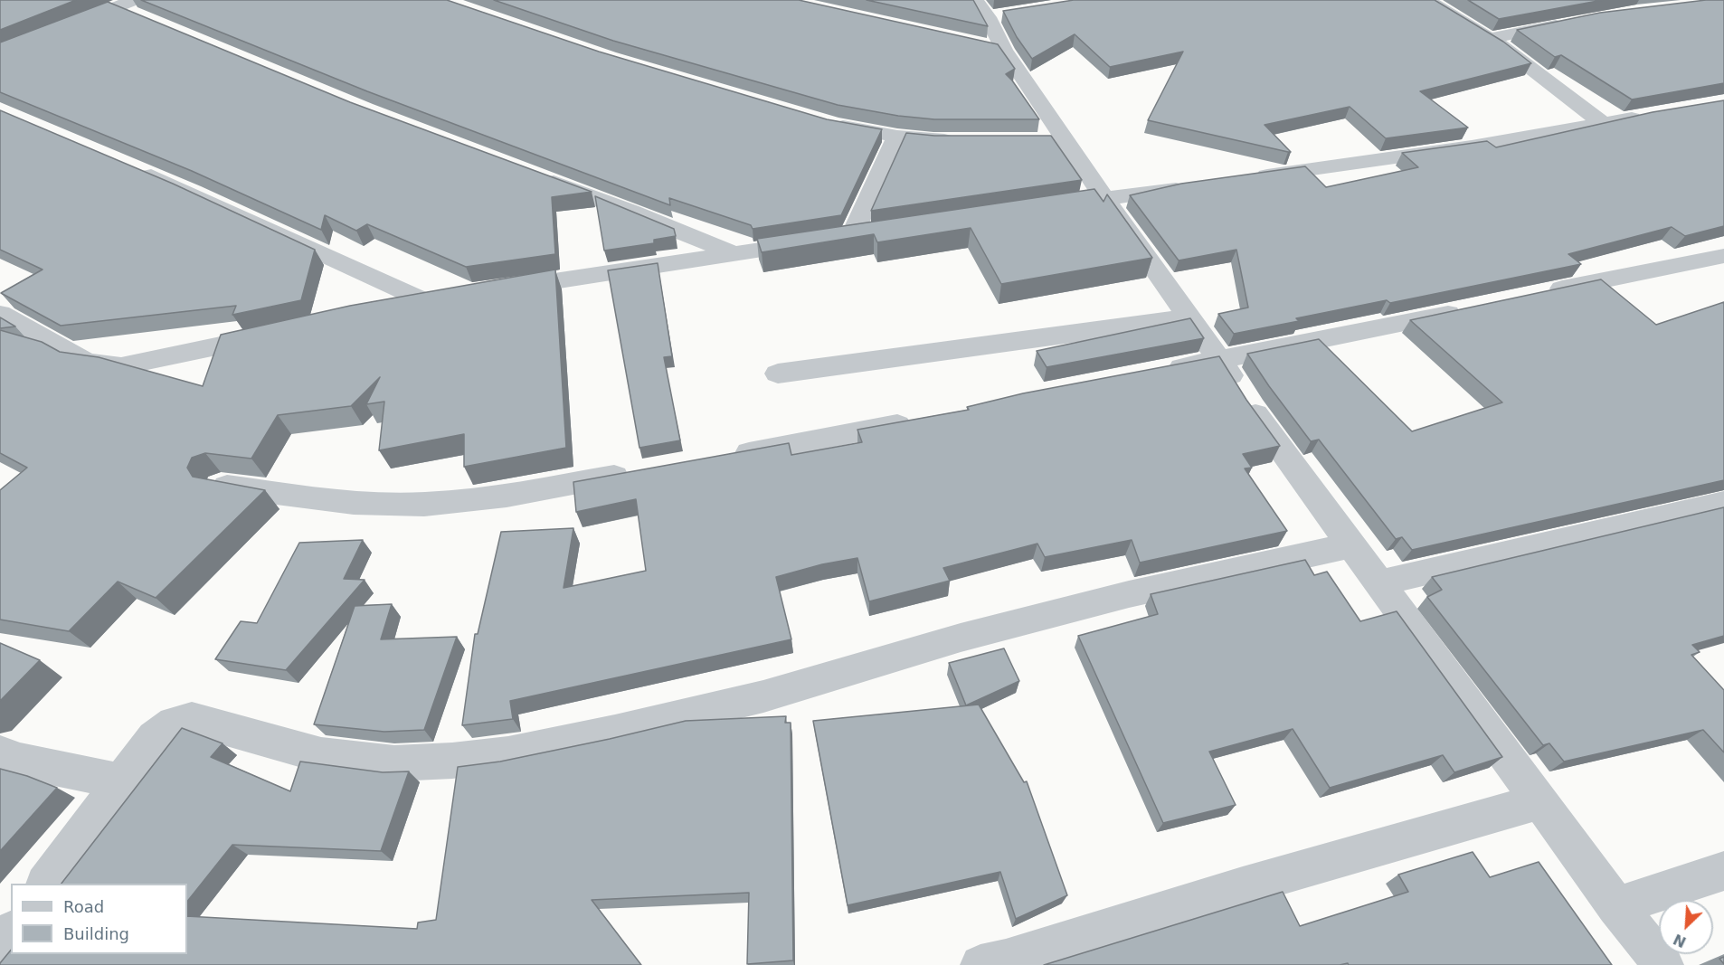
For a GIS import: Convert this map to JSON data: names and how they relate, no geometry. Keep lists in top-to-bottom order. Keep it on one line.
{"legend":["Road","Building"],"north":"bottom left"}
